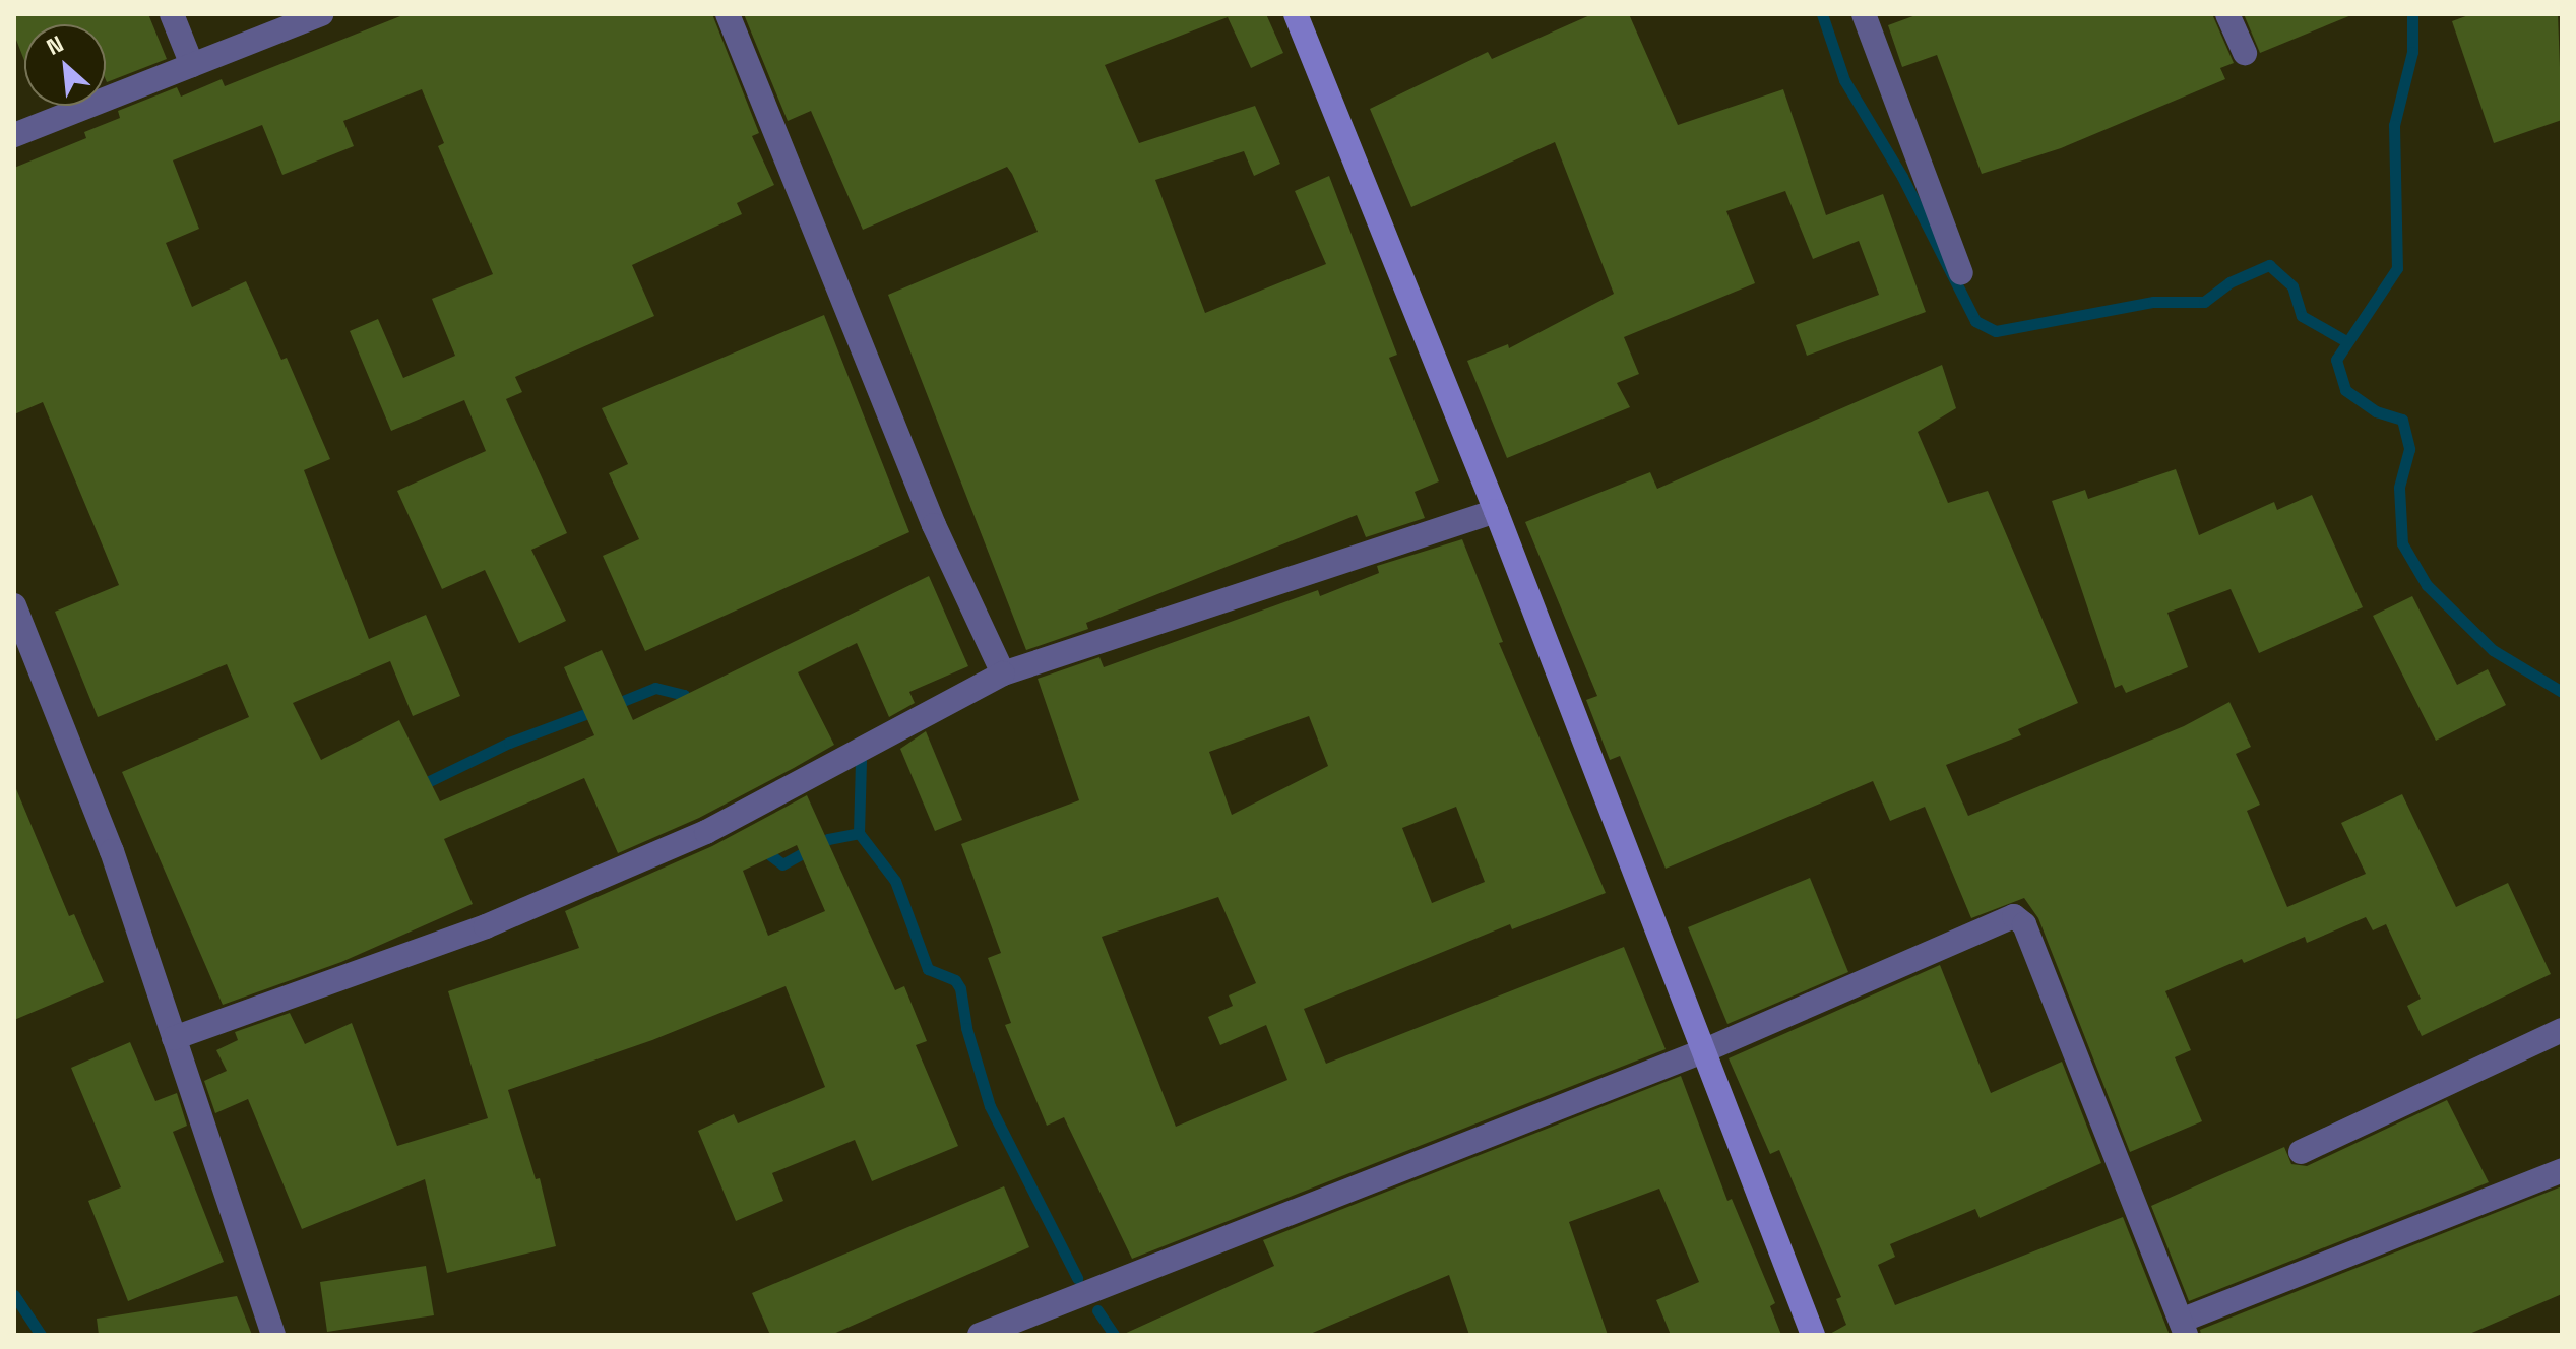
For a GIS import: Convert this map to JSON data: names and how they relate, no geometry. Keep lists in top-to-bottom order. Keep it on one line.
{"north":"top left"}
